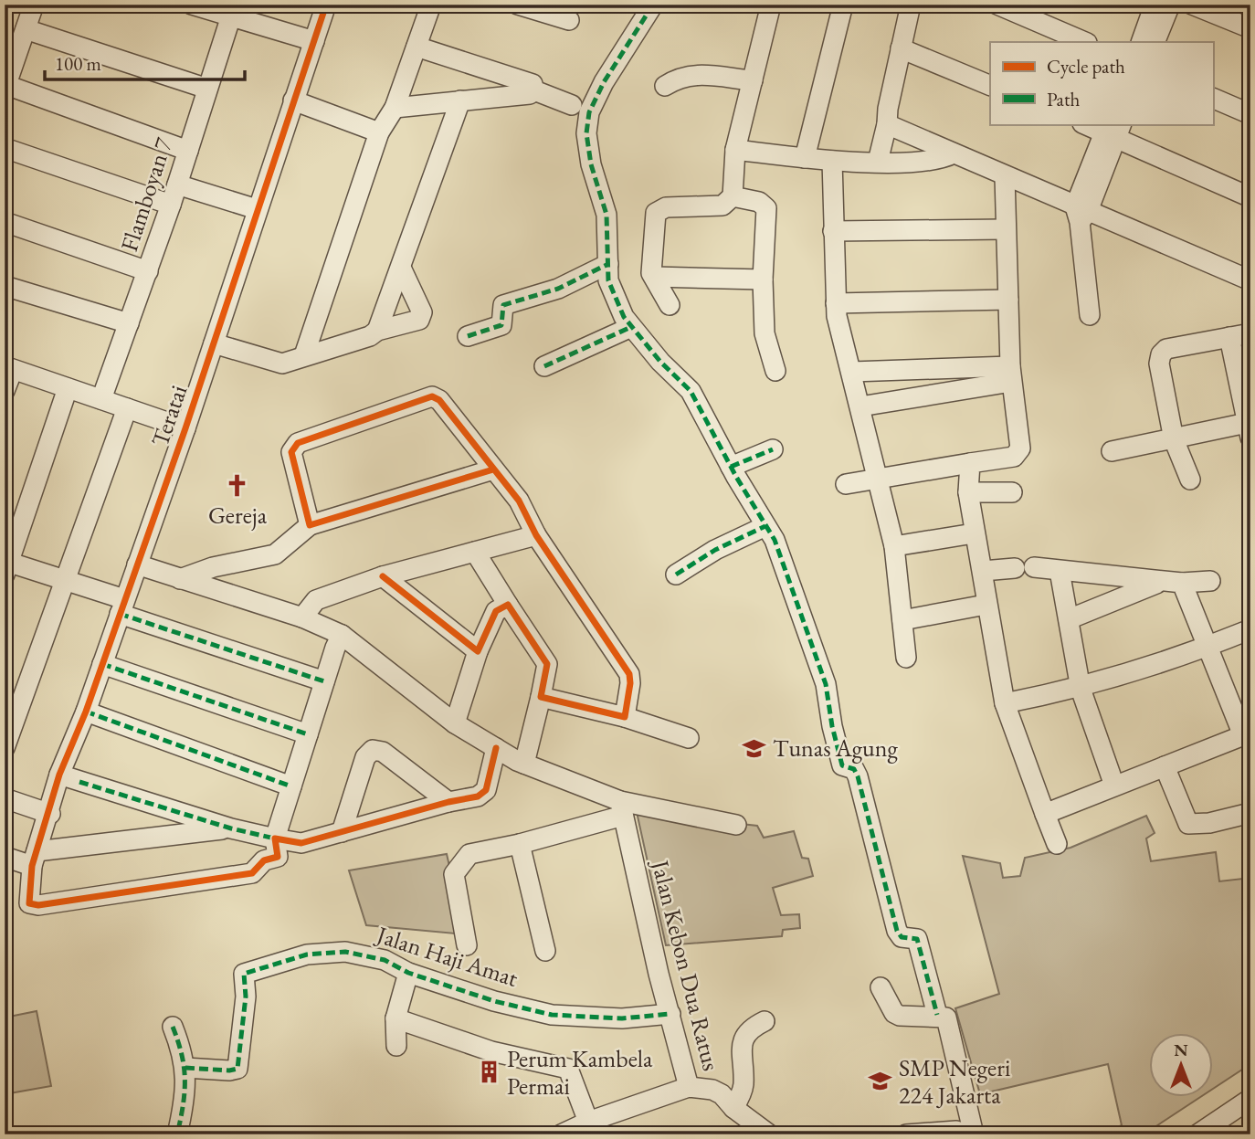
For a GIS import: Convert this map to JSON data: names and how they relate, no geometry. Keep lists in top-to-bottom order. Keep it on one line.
{"streets":{"street":["Flamboyan 7","Teratai","Jalan Haji Amat","Jalan Kebon Dua Ratus"]},"crossings":[["Jalan Haji Amat","Jalan Kebon Dua Ratus"]],"places":{"church":["Gereja"],"school or university":["Tunas Agung","SMP Negeri 224 Jakarta"],"building":["Perum Kambela Permai"]},"legend":["Cycle path","Path"],"scale_bar":"100 m","north":"top"}
